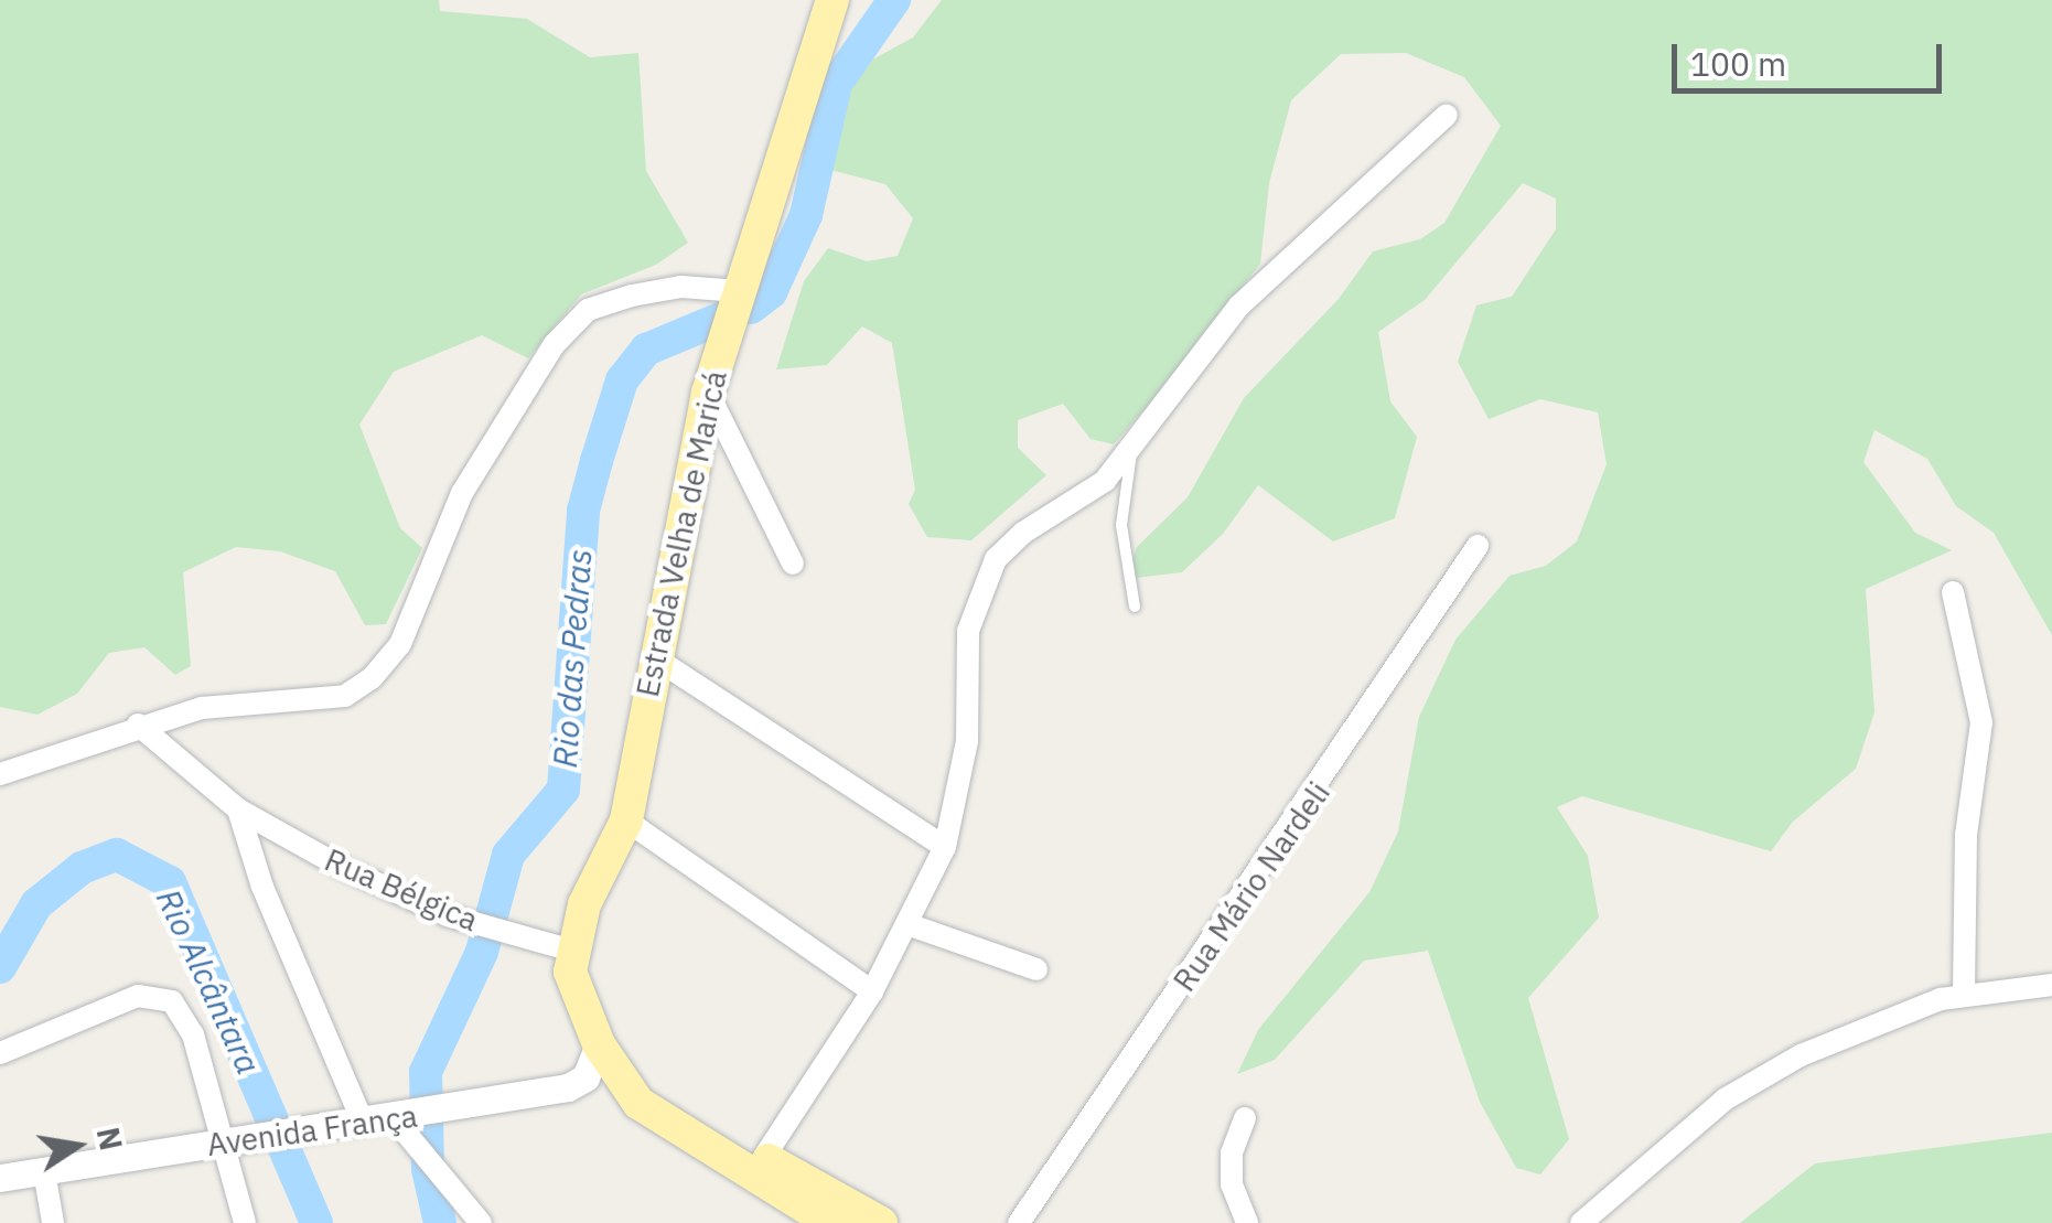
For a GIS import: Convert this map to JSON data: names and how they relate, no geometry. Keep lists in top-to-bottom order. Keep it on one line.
{"streets":{"main road":["Estrada Velha de Maricá"],"street":["Rua Mário Nardeli","Rua Bélgica","Avenida França"]},"crossings":[["Estrada Velha de Maricá","Rua Bélgica"],["Estrada Velha de Maricá","Avenida França"]],"water":["Rio das Pedras","Rio Alcântara"],"scale_bar":"100 m","north":"right"}
